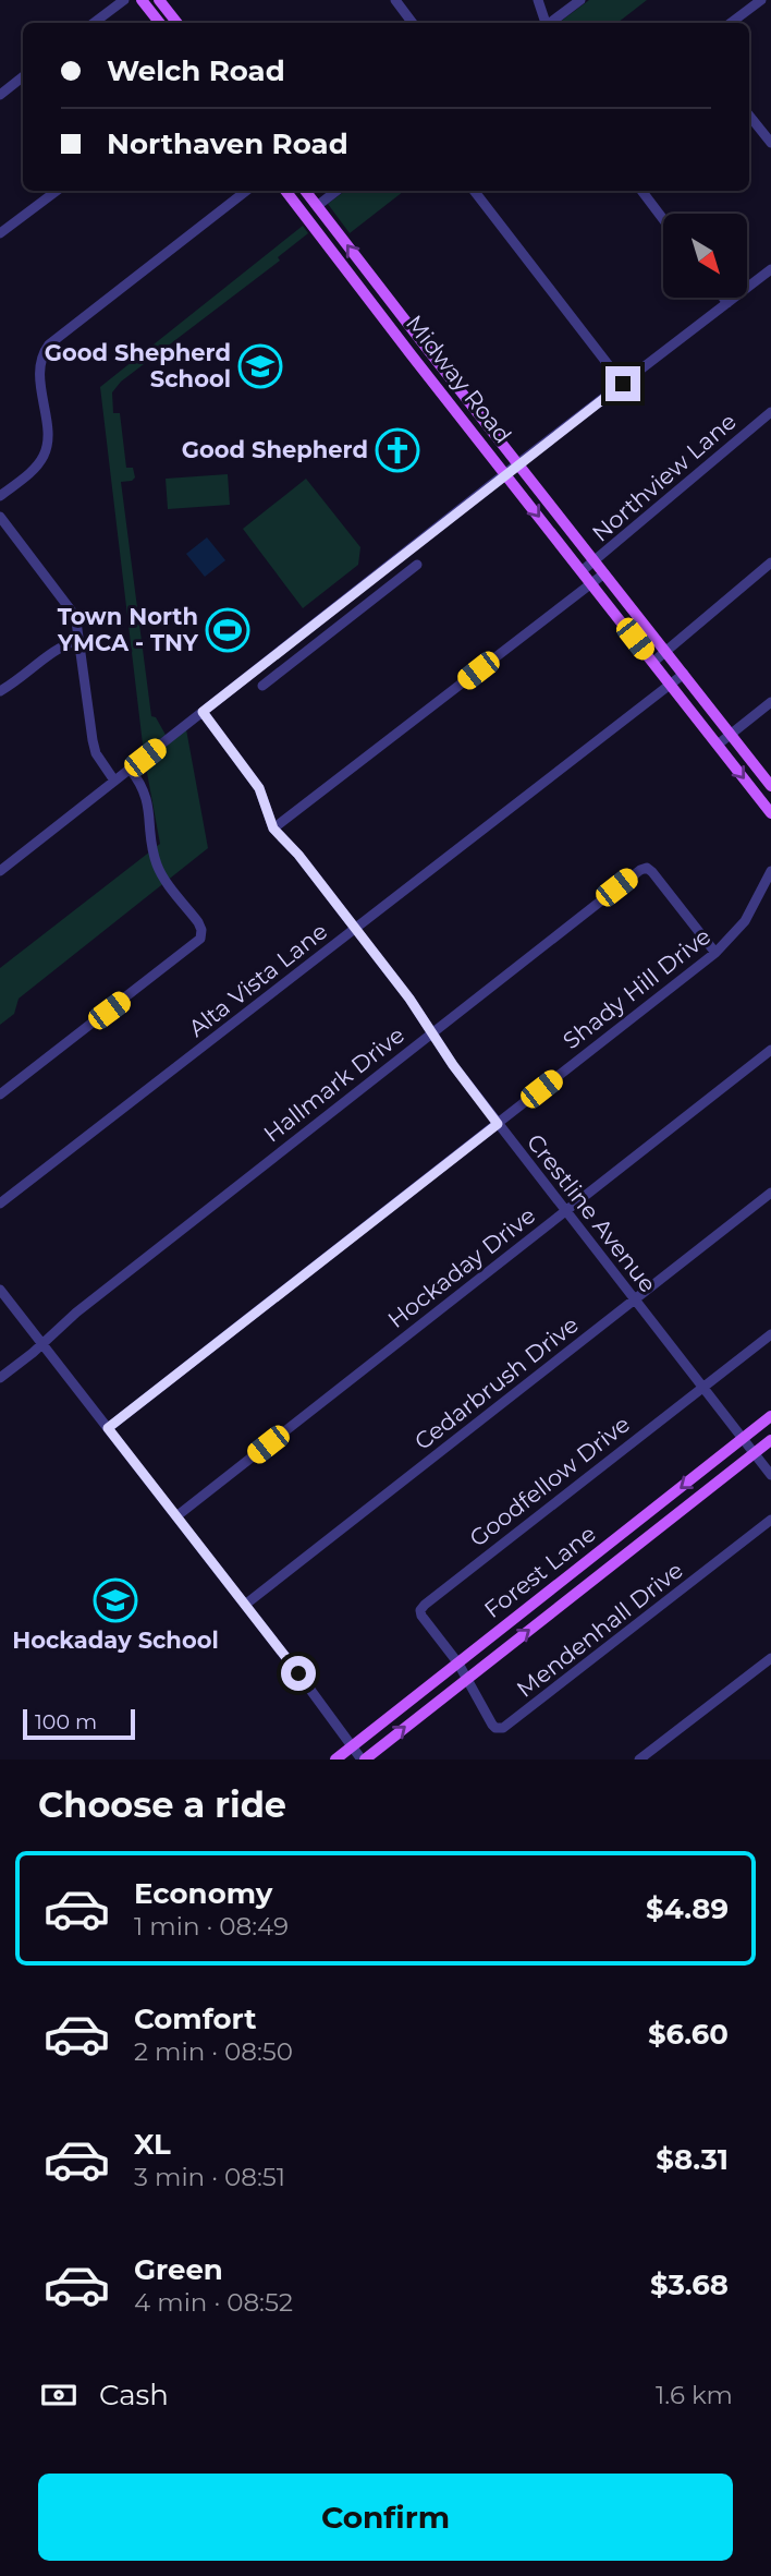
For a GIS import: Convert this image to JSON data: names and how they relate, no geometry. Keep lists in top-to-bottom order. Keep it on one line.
{"streets":{"main road":["Midway Road","Forest Lane"],"street":["Northview Lane","Alta Vista Lane","Shady Hill Drive","Hallmark Drive","Crestline Avenue","Hockaday Drive","Cedarbrush Drive","Goodfellow Drive","Mendenhall Drive"]},"crossings":[["Midway Road","Northview Lane"],["Midway Road","Alta Vista Lane"],["Northview Lane","Crestline Avenue"],["Alta Vista Lane","Crestline Avenue"],["Shady Hill Drive","Hallmark Drive"],["Shady Hill Drive","Crestline Avenue"],["Hallmark Drive","Crestline Avenue"],["Crestline Avenue","Hockaday Drive"],["Crestline Avenue","Cedarbrush Drive"],["Crestline Avenue","Goodfellow Drive"],["Crestline Avenue","Forest Lane"],["Goodfellow Drive","Forest Lane"],["Goodfellow Drive","Mendenhall Drive"],["Forest Lane","Mendenhall Drive"]],"places":{"school or university":["Good Shepherd School","Hockaday School"],"church":["Good Shepherd"],"sports":["Town North YMCA - TNY"]},"scale_bar":"100 m","north":"bottom right","page":{"banner":["Welch Road","Northaven Road"],"scale":"100 m","heading":"Choose a ride","list":[{"name":"Economy","note":"1 min · 08:49","value":"$4.89"},{"name":"Comfort","note":"2 min · 08:50","value":"$6.60"},{"name":"XL","note":"3 min · 08:51","value":"$8.31"},{"name":"Green","note":"4 min · 08:52","value":"$3.68"}],"pay":["Cash","1.6 km"],"buttons":"Confirm"}}
